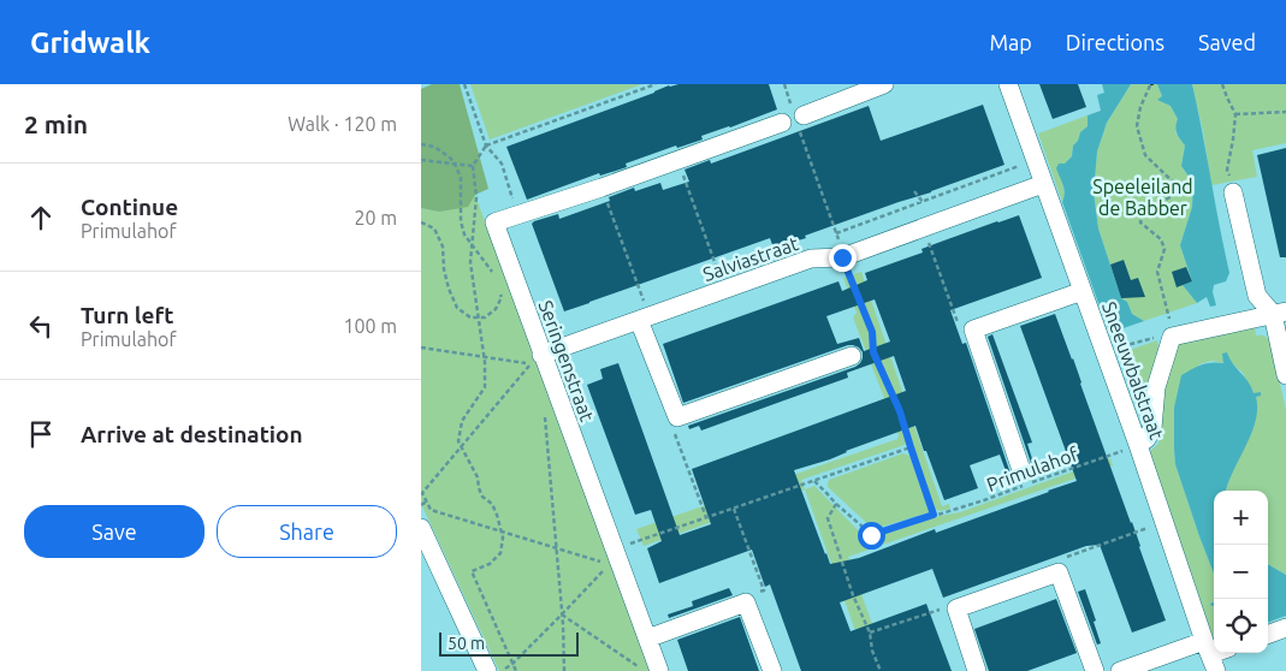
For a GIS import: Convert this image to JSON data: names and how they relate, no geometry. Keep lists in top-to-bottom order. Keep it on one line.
{"streets":{"street":["Salviastraat","Seringenstraat","Sneeuwbalstraat"],"path":["Primulahof"]},"crossings":[["Salviastraat","Seringenstraat"],["Salviastraat","Sneeuwbalstraat"],["Sneeuwbalstraat","Primulahof"]],"parks":["Speeleiland de Babber"],"scale_bar":"50 m","page":{"header":"Gridwalk","nav":["Map","Directions","Saved"],"heading":["2 min","Walk · 120 m"],"list":[["Continue","Primulahof","20 m"],["Turn left","Primulahof","100 m"],"Arrive at destination"],"buttons":["Save","Share"],"map_buttons":["+","−"],"scale":"50 m"}}
